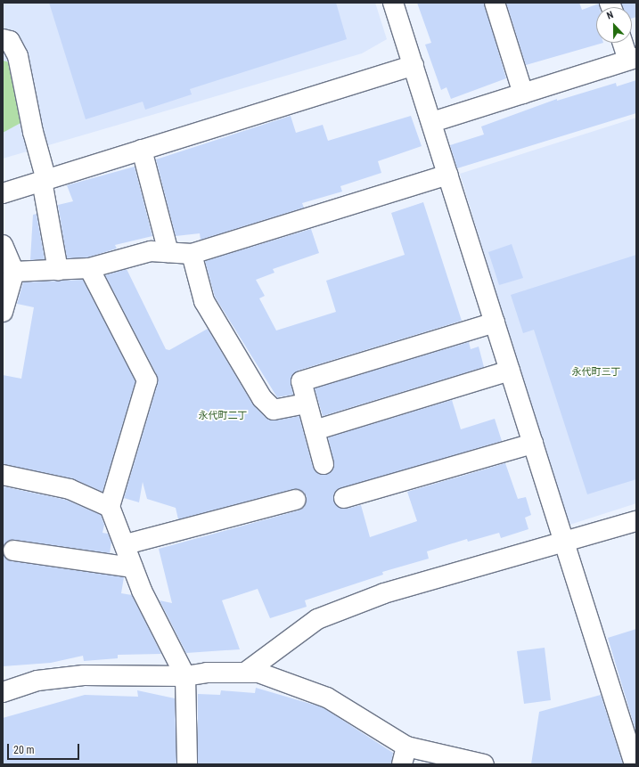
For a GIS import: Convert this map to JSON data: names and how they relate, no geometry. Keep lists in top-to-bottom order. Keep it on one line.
{"districts":["永代町三丁","永代町二丁"],"scale_bar":"20 m","north":"top"}
